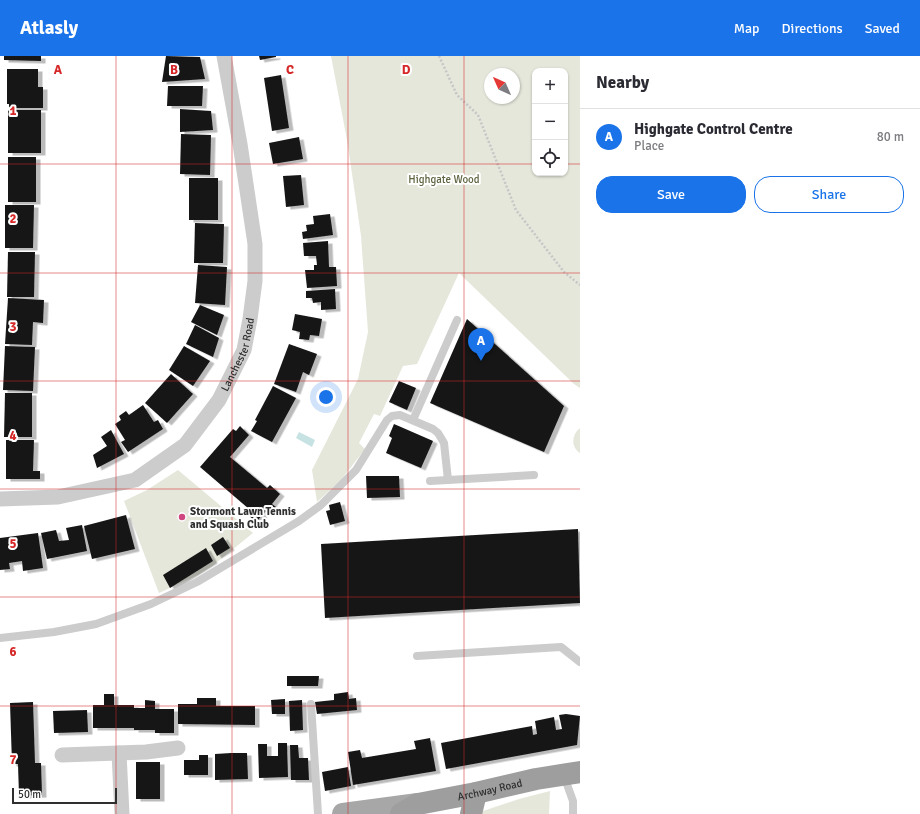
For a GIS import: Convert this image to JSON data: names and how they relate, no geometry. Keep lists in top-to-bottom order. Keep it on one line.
{"streets":{"highway":["Archway Road"],"street":["Lanchester Road"]},"parks":["Highgate Wood"],"places":["Stormont Lawn Tennis and Squash Club"],"scale_bar":"50 m","north":"top left","page":{"header":"Atlasly","nav":["Map","Directions","Saved"],"heading":"Nearby","map_buttons":["+","−"],"list":[{"mark":"A","name":"Highgate Control Centre","note":"Place","value":"80 m"}],"buttons":["Save","Share"],"pins":"A","scale":"50 m"},"grid":{"columns":["A","B","C","D"],"rows":["1","2","3","4","5","6","7"]}}
